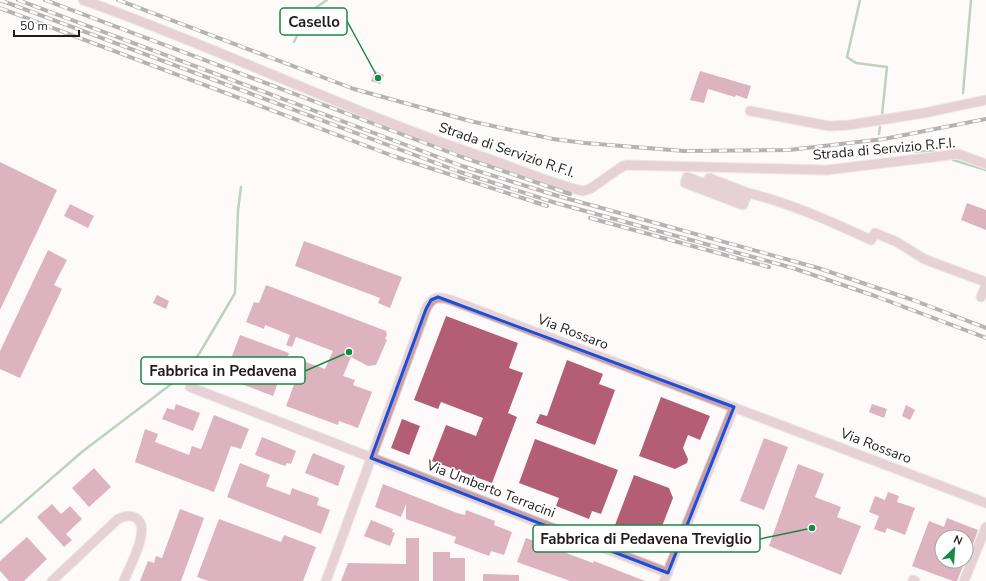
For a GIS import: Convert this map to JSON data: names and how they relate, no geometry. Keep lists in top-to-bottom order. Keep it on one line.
{"streets":{"street":["Strada di Servizio R.F.I.","Via Rossaro","Via Umberto Terracini"]},"crossings":[["Via Rossaro","Via Umberto Terracini"]],"places":["Casello","Fabbrica in Pedavena","Fabbrica di Pedavena Treviglio"],"scale_bar":"50 m","north":"top right"}
